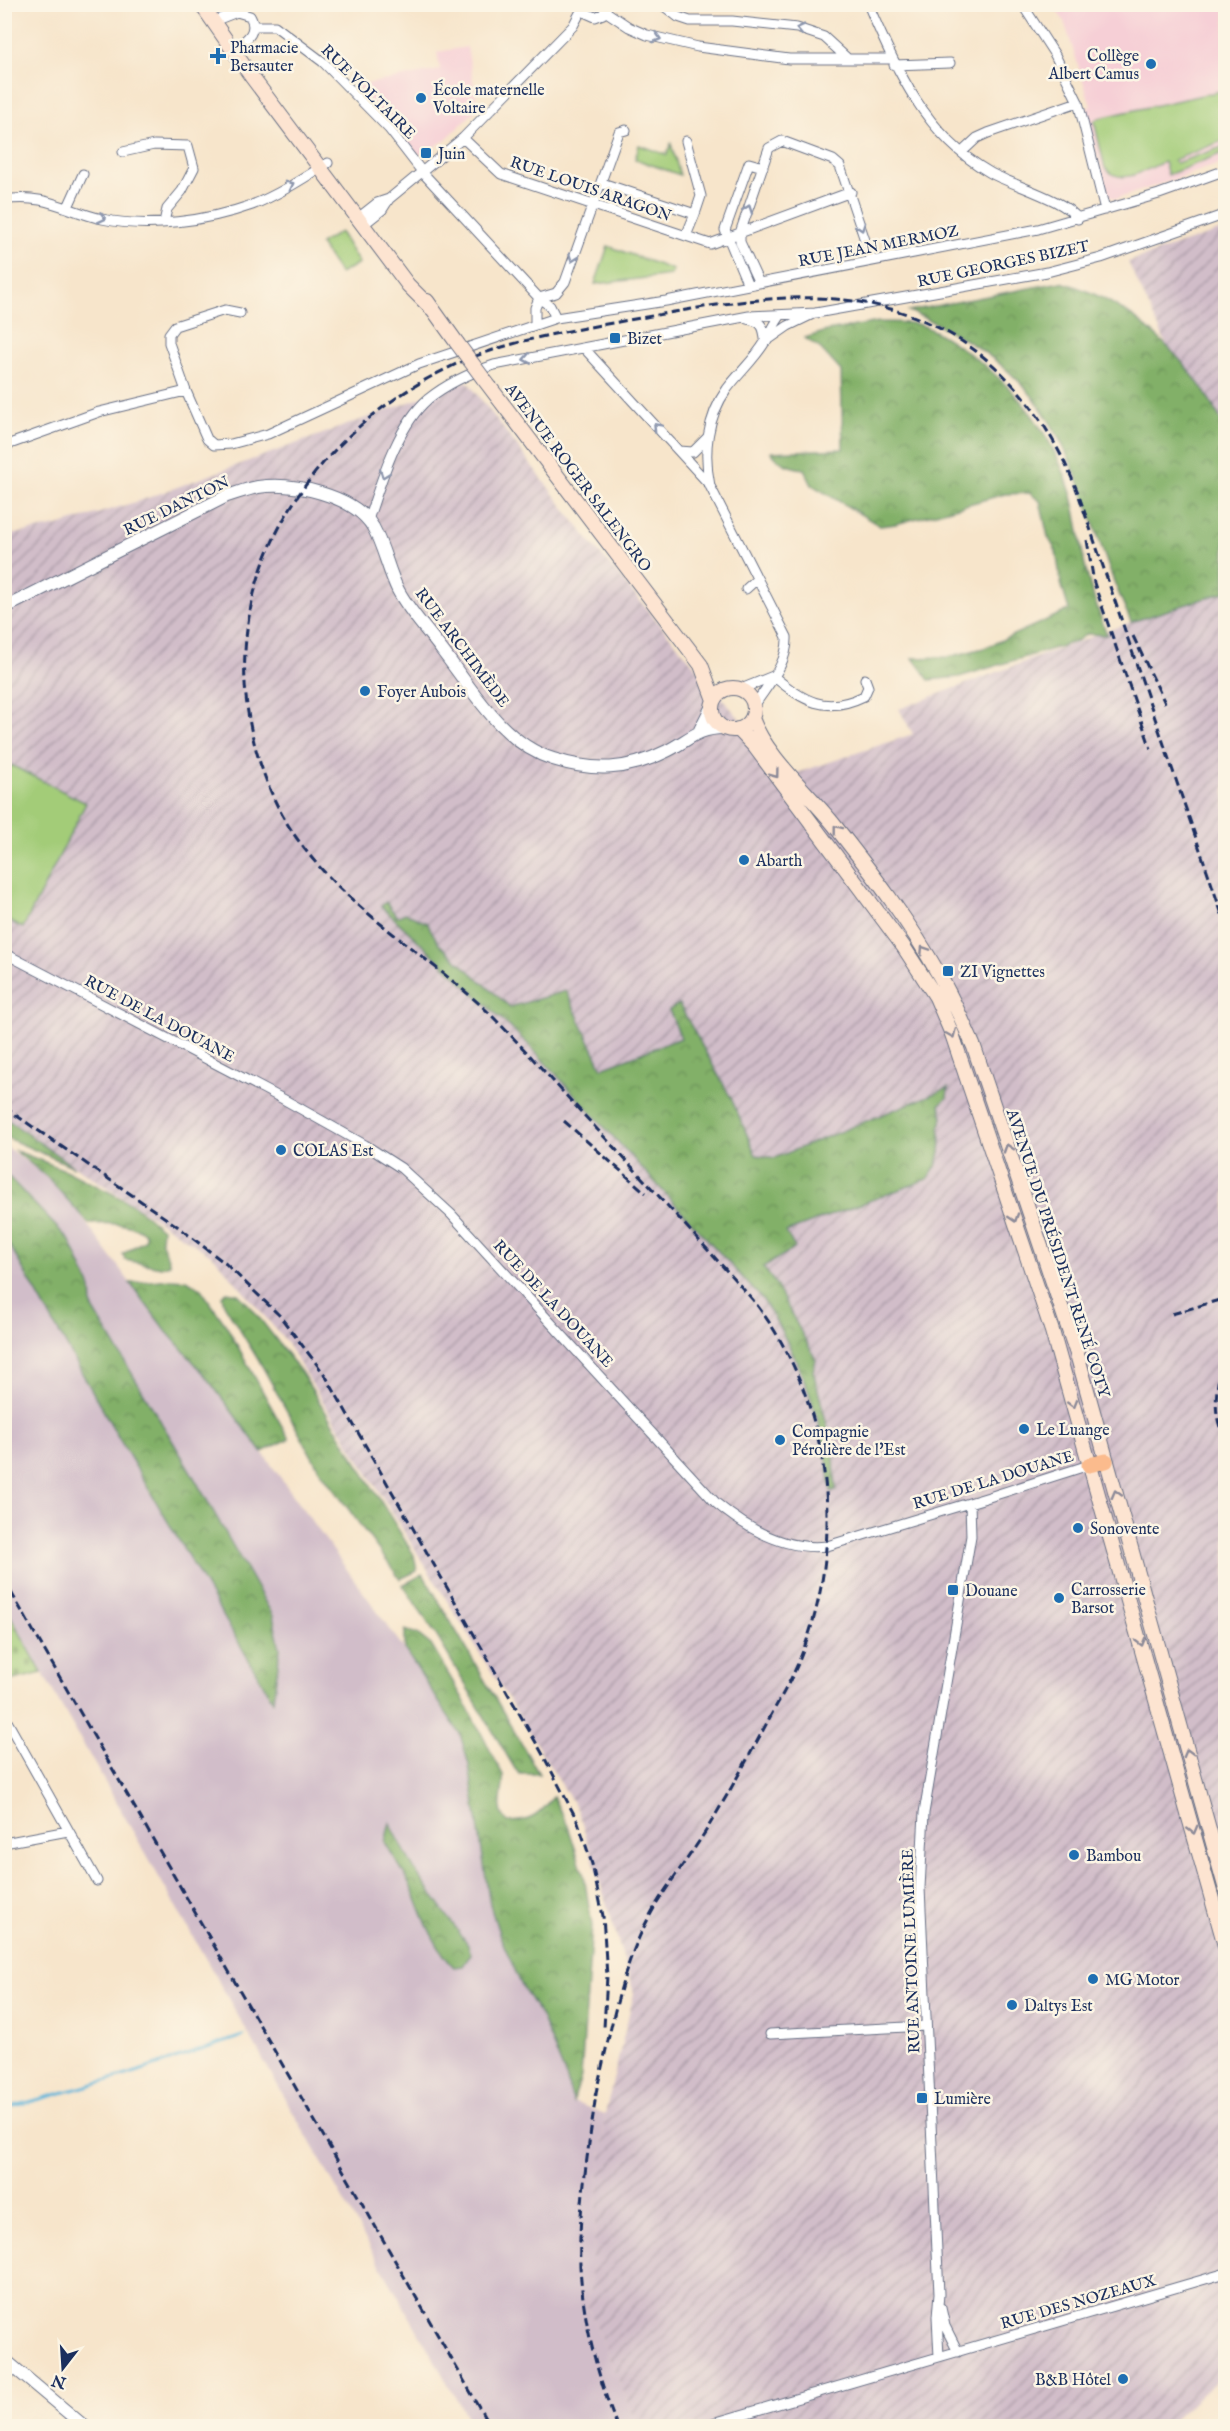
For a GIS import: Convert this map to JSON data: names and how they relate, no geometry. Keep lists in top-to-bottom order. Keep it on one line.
{"streets":{"main road":["AVENUE ROGER SALENGRO","AVENUE DU PRÉSIDENT RENÉ COTY"],"street":["RUE VOLTAIRE","RUE LOUIS ARAGON","RUE JEAN MERMOZ","RUE GEORGES BIZET","RUE DANTON","RUE ARCHIMÈDE","RUE DE LA DOUANE","RUE ANTOINE LUMIÈRE","RUE DES NOZEAUX"]},"crossings":[["RUE VOLTAIRE","AVENUE ROGER SALENGRO"],["RUE GEORGES BIZET","AVENUE ROGER SALENGRO"],["RUE GEORGES BIZET","RUE ARCHIMÈDE"],["RUE GEORGES BIZET","AVENUE DU PRÉSIDENT RENÉ COTY"],["AVENUE ROGER SALENGRO","RUE ARCHIMÈDE"],["AVENUE ROGER SALENGRO","AVENUE DU PRÉSIDENT RENÉ COTY"],["RUE DANTON","RUE ARCHIMÈDE"],["RUE ARCHIMÈDE","AVENUE DU PRÉSIDENT RENÉ COTY"],["RUE DE LA DOUANE","AVENUE DU PRÉSIDENT RENÉ COTY"],["RUE DE LA DOUANE","RUE ANTOINE LUMIÈRE"],["RUE ANTOINE LUMIÈRE","RUE DES NOZEAUX"]],"places":{"health":["Pharmacie Bersauter"],"other":["Collège Albert Camus","École maternelle Voltaire","Foyer Aubois","Abarth","COLAS Est","Le Luange","Compagnie Pérolière de l'Est","Sonovente","Carrosserie Barsot","Bambou","MG Motor","Daltys Est","B&B Hôtel"],"transit":["Juin","Bizet","ZI Vignettes","Douane","Lumière"]},"north":"bottom"}
